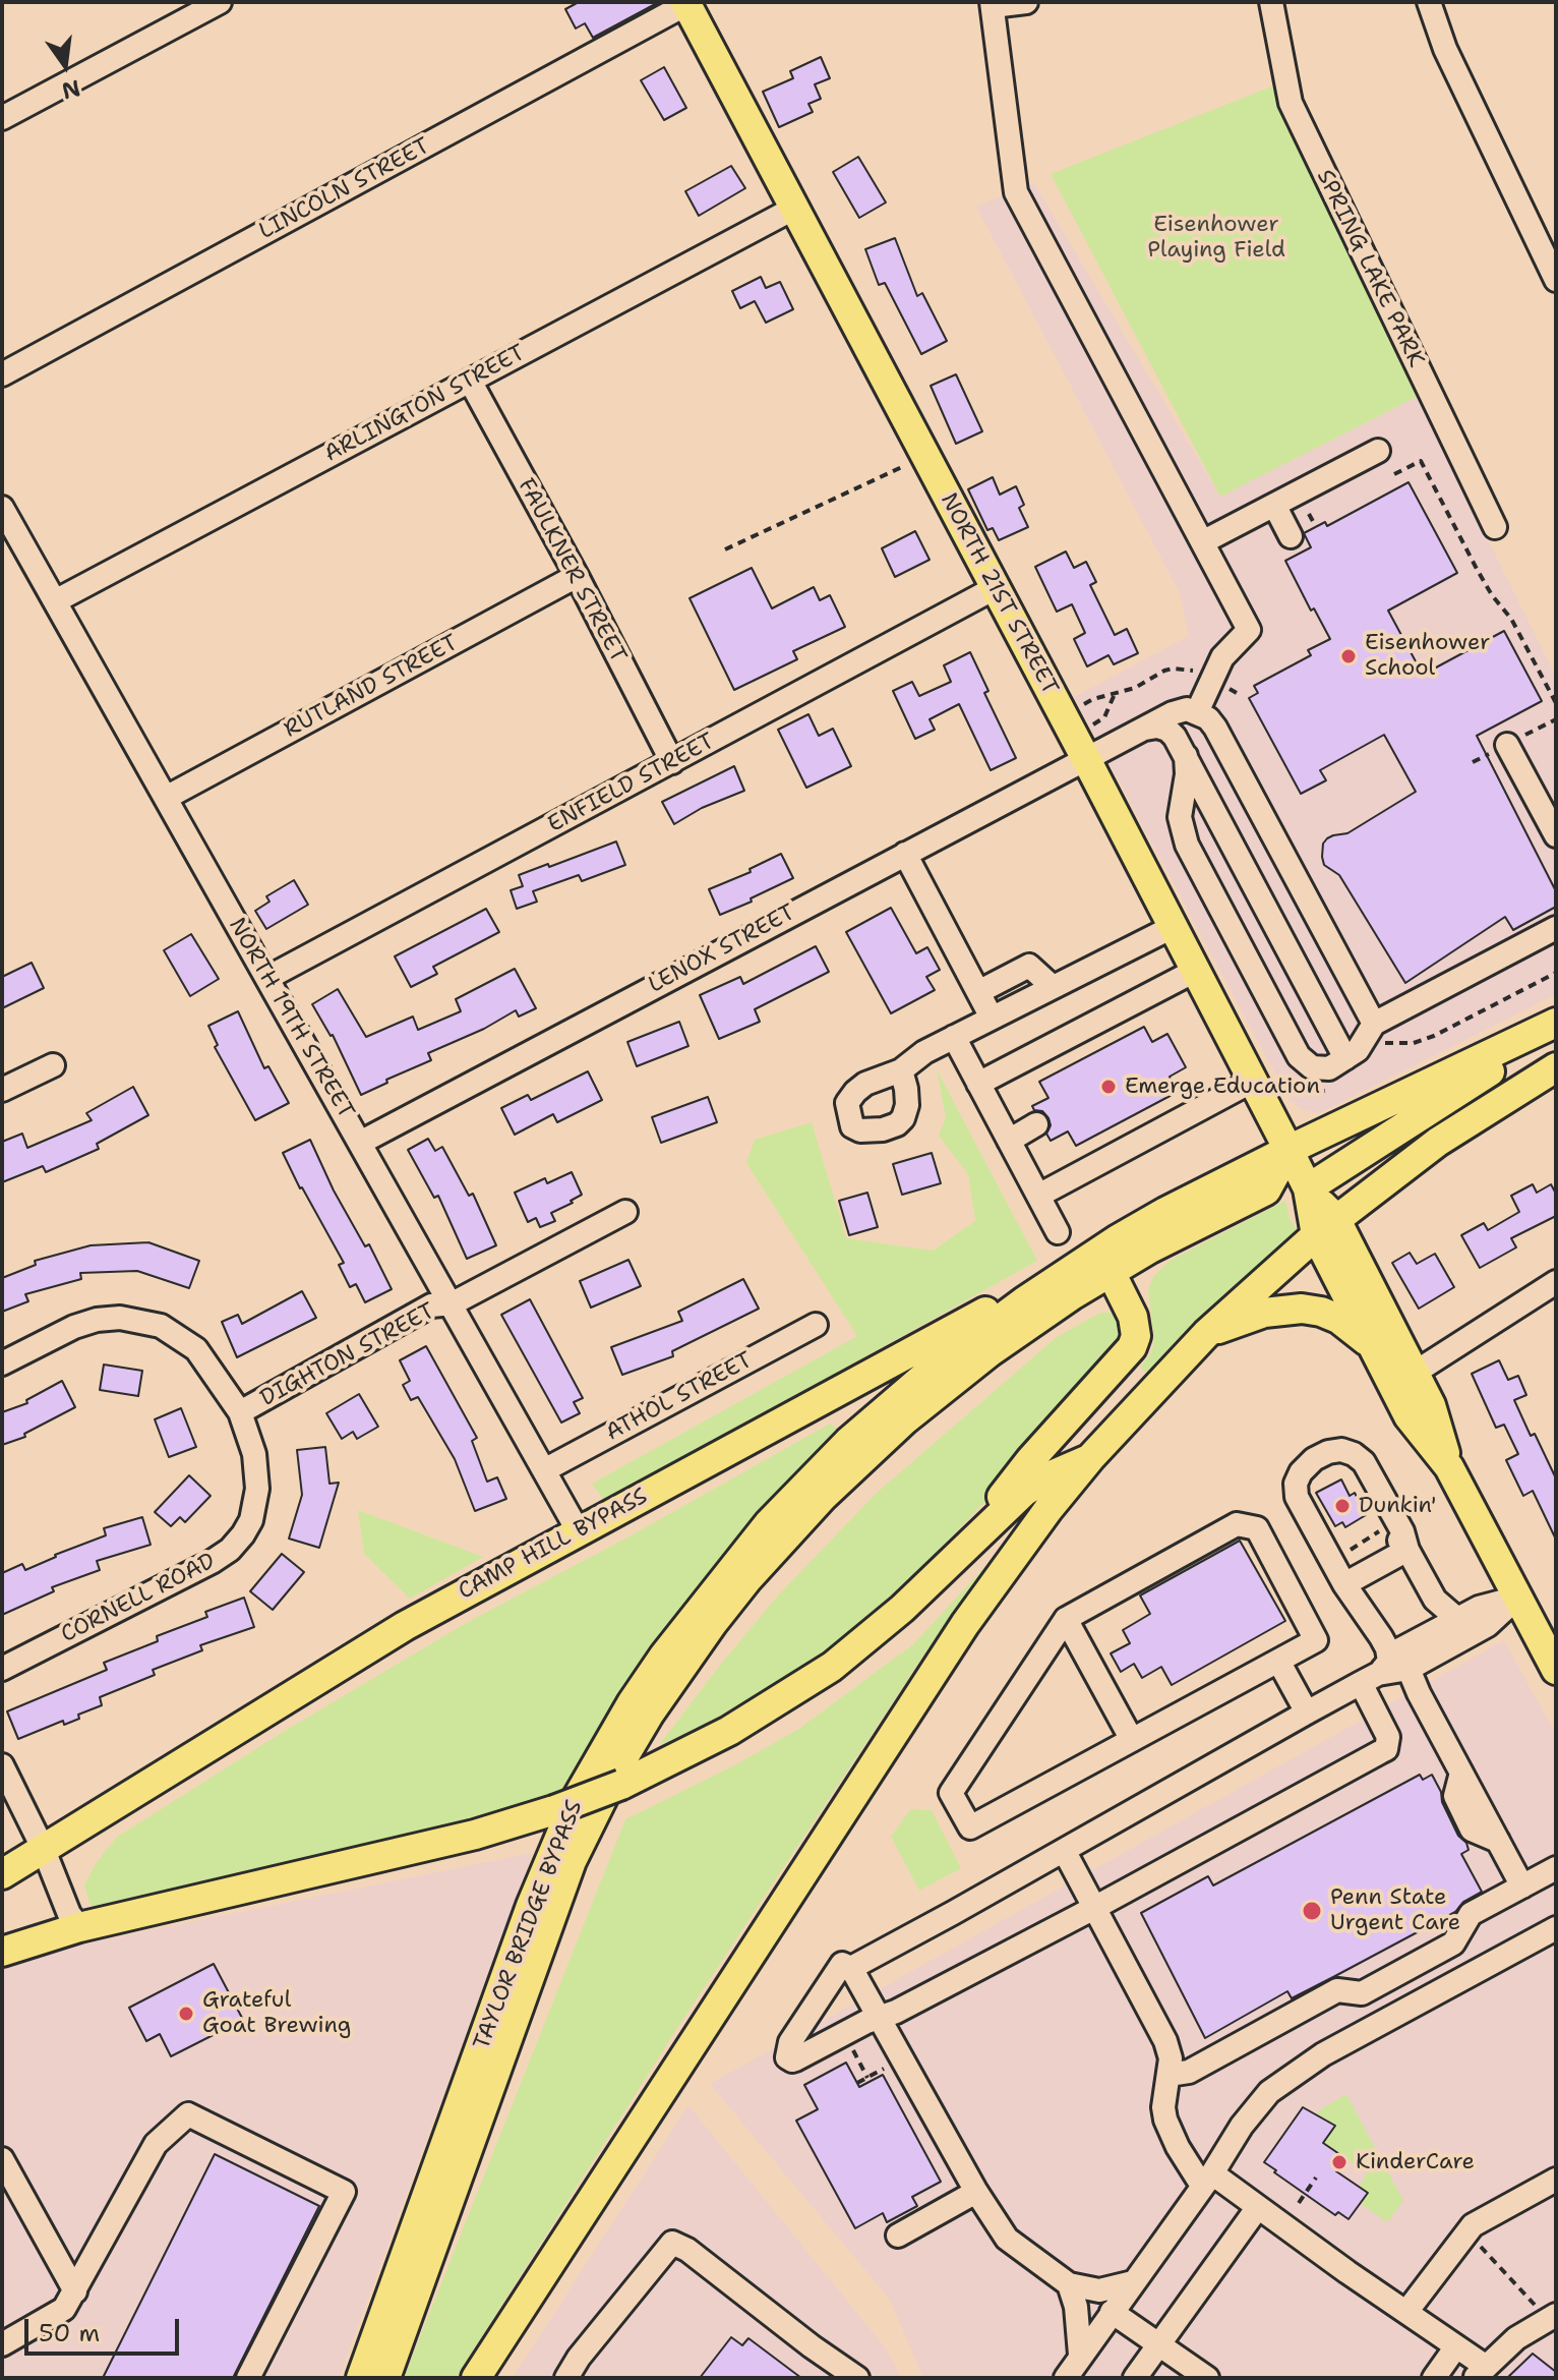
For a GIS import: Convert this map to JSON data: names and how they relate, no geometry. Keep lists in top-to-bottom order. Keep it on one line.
{"streets":{"main road":["NORTH 21ST STREET","CAMP HILL BYPASS","TAYLOR BRIDGE BYPASS"],"street":["LINCOLN STREET","SPRING LAKE PARK","ARLINGTON STREET","FAULKNER STREET","RUTLAND STREET","ENFIELD STREET","LENOX STREET","NORTH 19TH STREET","DIGHTON STREET","ATHOL STREET","CORNELL ROAD"]},"crossings":[["LINCOLN STREET","NORTH 21ST STREET"],["ARLINGTON STREET","FAULKNER STREET"],["ARLINGTON STREET","NORTH 21ST STREET"],["ARLINGTON STREET","NORTH 19TH STREET"],["FAULKNER STREET","RUTLAND STREET"],["FAULKNER STREET","ENFIELD STREET"],["NORTH 21ST STREET","ENFIELD STREET"],["NORTH 21ST STREET","LENOX STREET"],["NORTH 21ST STREET","TAYLOR BRIDGE BYPASS"],["RUTLAND STREET","NORTH 19TH STREET"],["ENFIELD STREET","NORTH 19TH STREET"],["LENOX STREET","NORTH 19TH STREET"],["NORTH 19TH STREET","DIGHTON STREET"],["NORTH 19TH STREET","ATHOL STREET"],["NORTH 19TH STREET","CAMP HILL BYPASS"],["DIGHTON STREET","CORNELL ROAD"],["CAMP HILL BYPASS","TAYLOR BRIDGE BYPASS"]],"parks":["Eisenhower Playing Field"],"places":["Eisenhower School","Emerge Education","Dunkin'","Penn State Urgent Care","Grateful Goat Brewing","KinderCare"],"scale_bar":"50 m","north":"bottom"}
